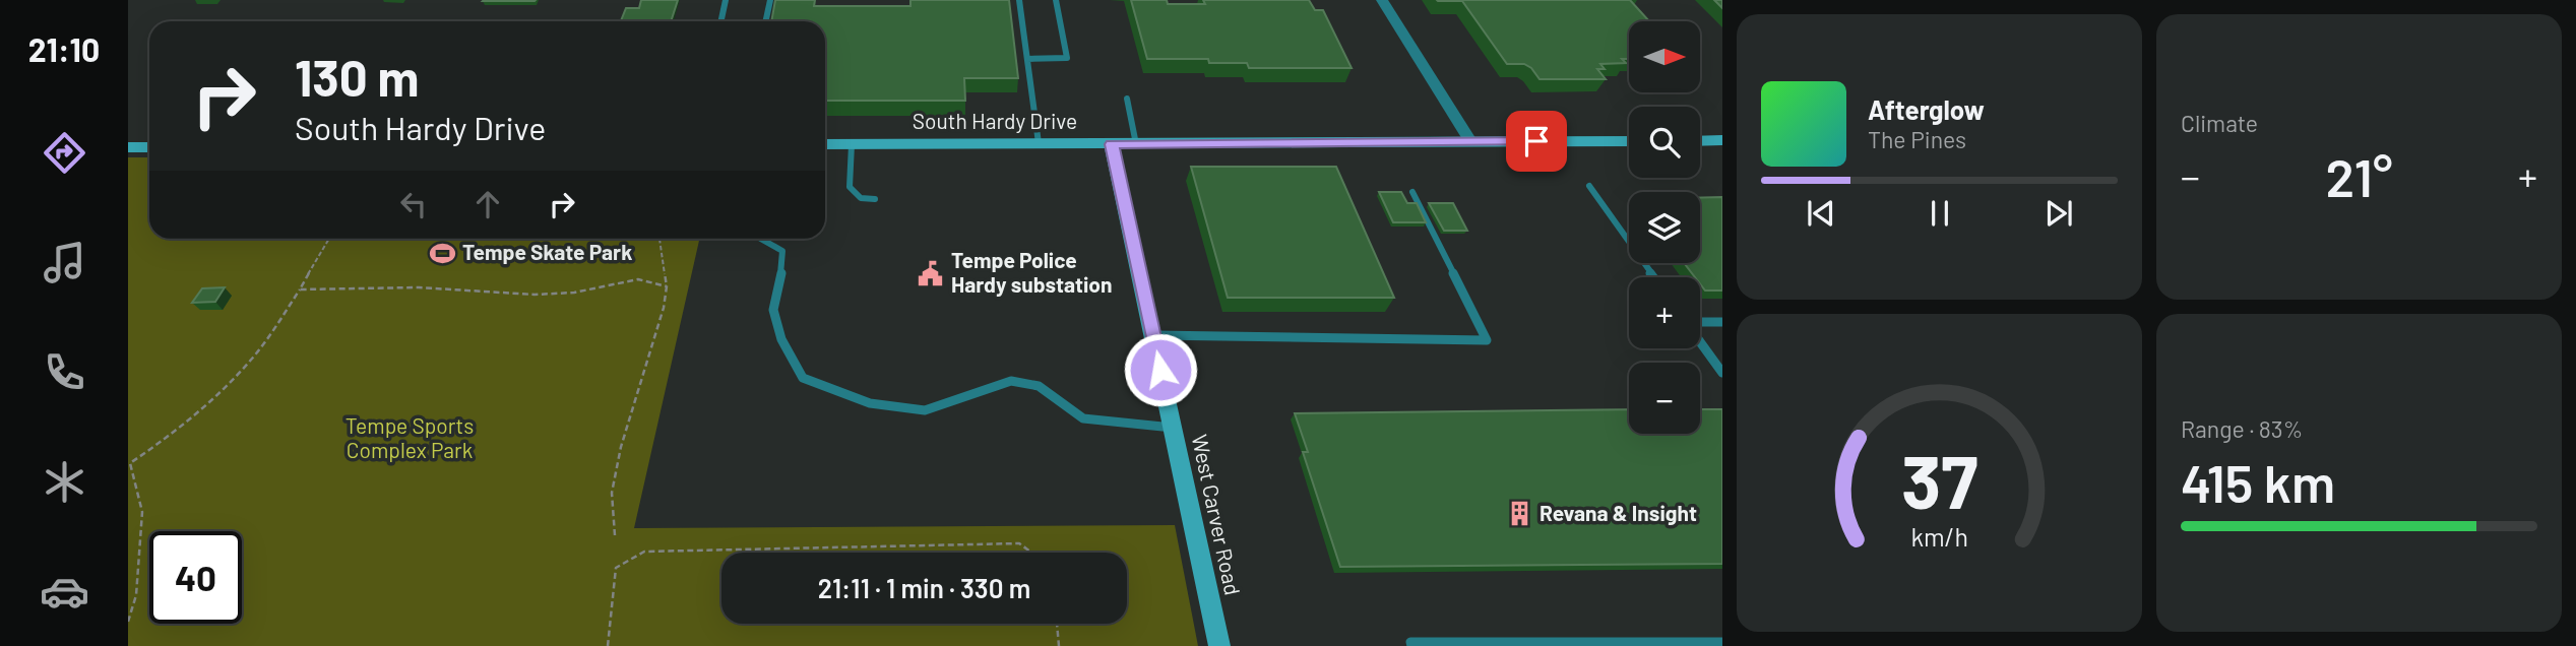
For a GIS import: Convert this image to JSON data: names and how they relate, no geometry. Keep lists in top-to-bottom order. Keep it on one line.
{"streets":{"street":["South Hardy Drive","West Carver Road"]},"crossings":[["South Hardy Drive","West Carver Road"]],"parks":["Tempe Sports Complex Park"],"places":{"sports":["Tempe Skate Park"],"public building":["Tempe Police Hardy substation"],"building":["Revana & Insight"]},"north":"right","page":{"tabs":"21:10","tile":["Climate",["Range · 83%","415 km"]],"map_buttons":["+","−"],"turn":["130 m","South Hardy Drive"],"song":["Afterglow","The Pines"],"heat":["−","21°","+"],"limit":"40","trip":"21:11 · 1 min · 330 m","gauge":["37","km/h"]}}
